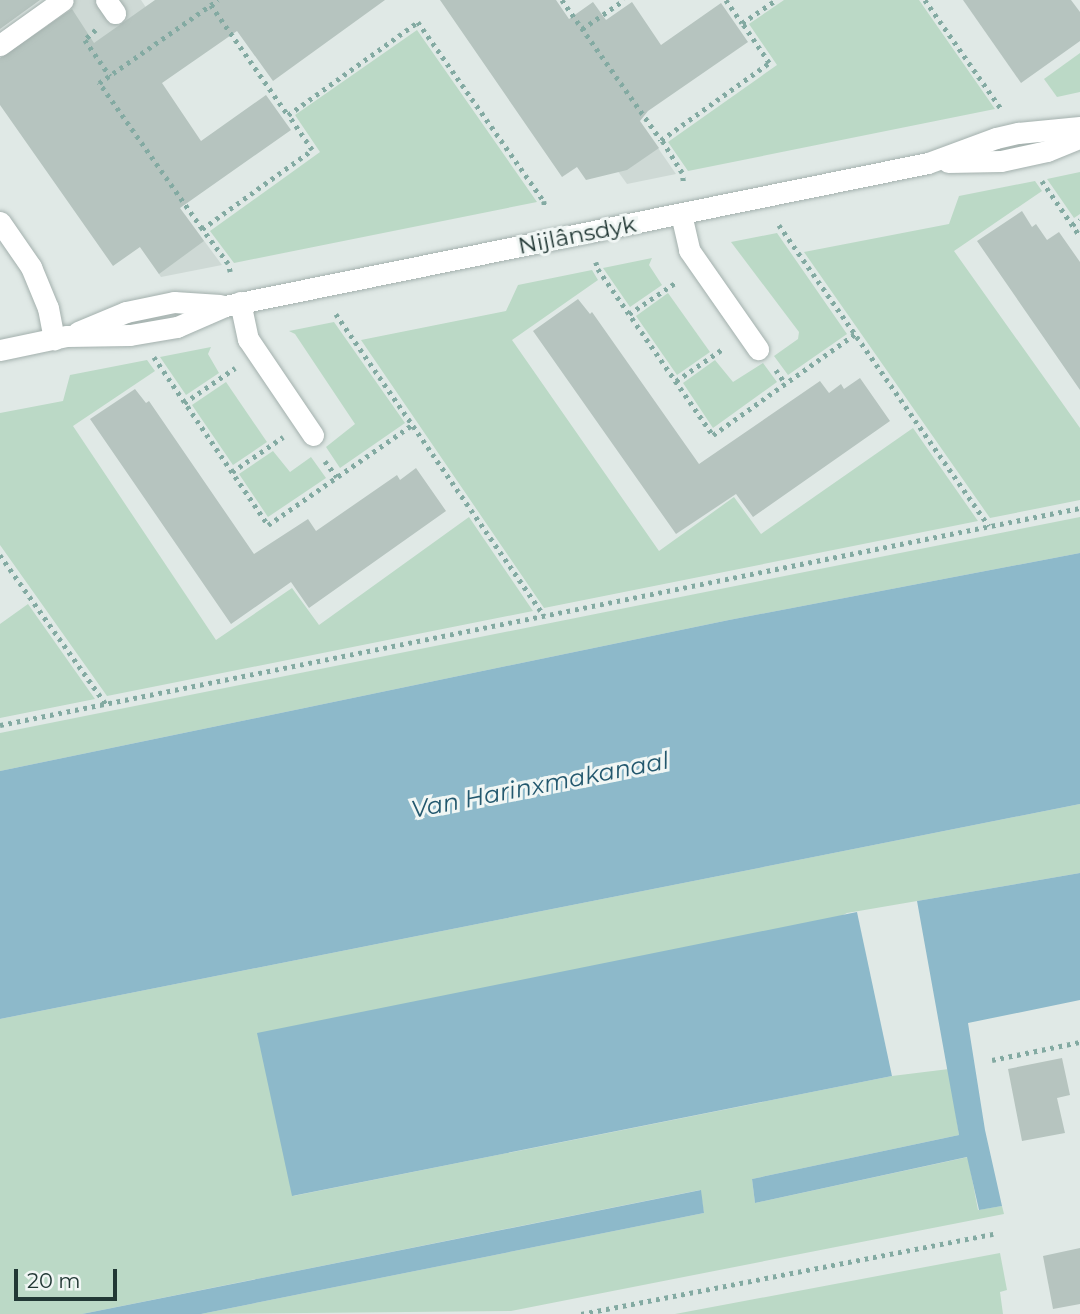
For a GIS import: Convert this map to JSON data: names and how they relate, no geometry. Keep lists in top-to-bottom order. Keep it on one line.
{"streets":{"street":["Nijlânsdyk"]},"water":["Van Harinxmakanaal"],"scale_bar":"20 m"}
